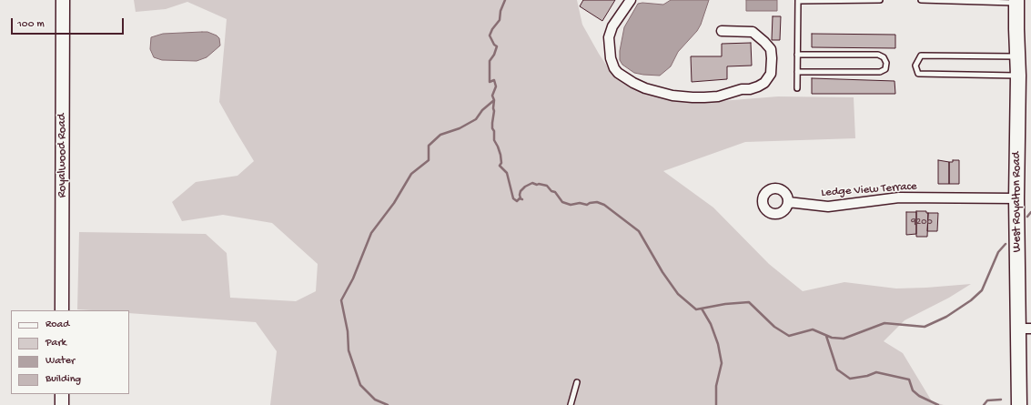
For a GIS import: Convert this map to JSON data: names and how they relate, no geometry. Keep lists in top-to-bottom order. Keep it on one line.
{"streets":{"main road":["West Royalton Road"],"street":["Royalwood Road","Ledge View Terrace"]},"crossings":[["Ledge View Terrace","West Royalton Road"]],"house_numbers":["9200"],"legend":["Road","Park","Water","Building"],"scale_bar":"100 m"}
